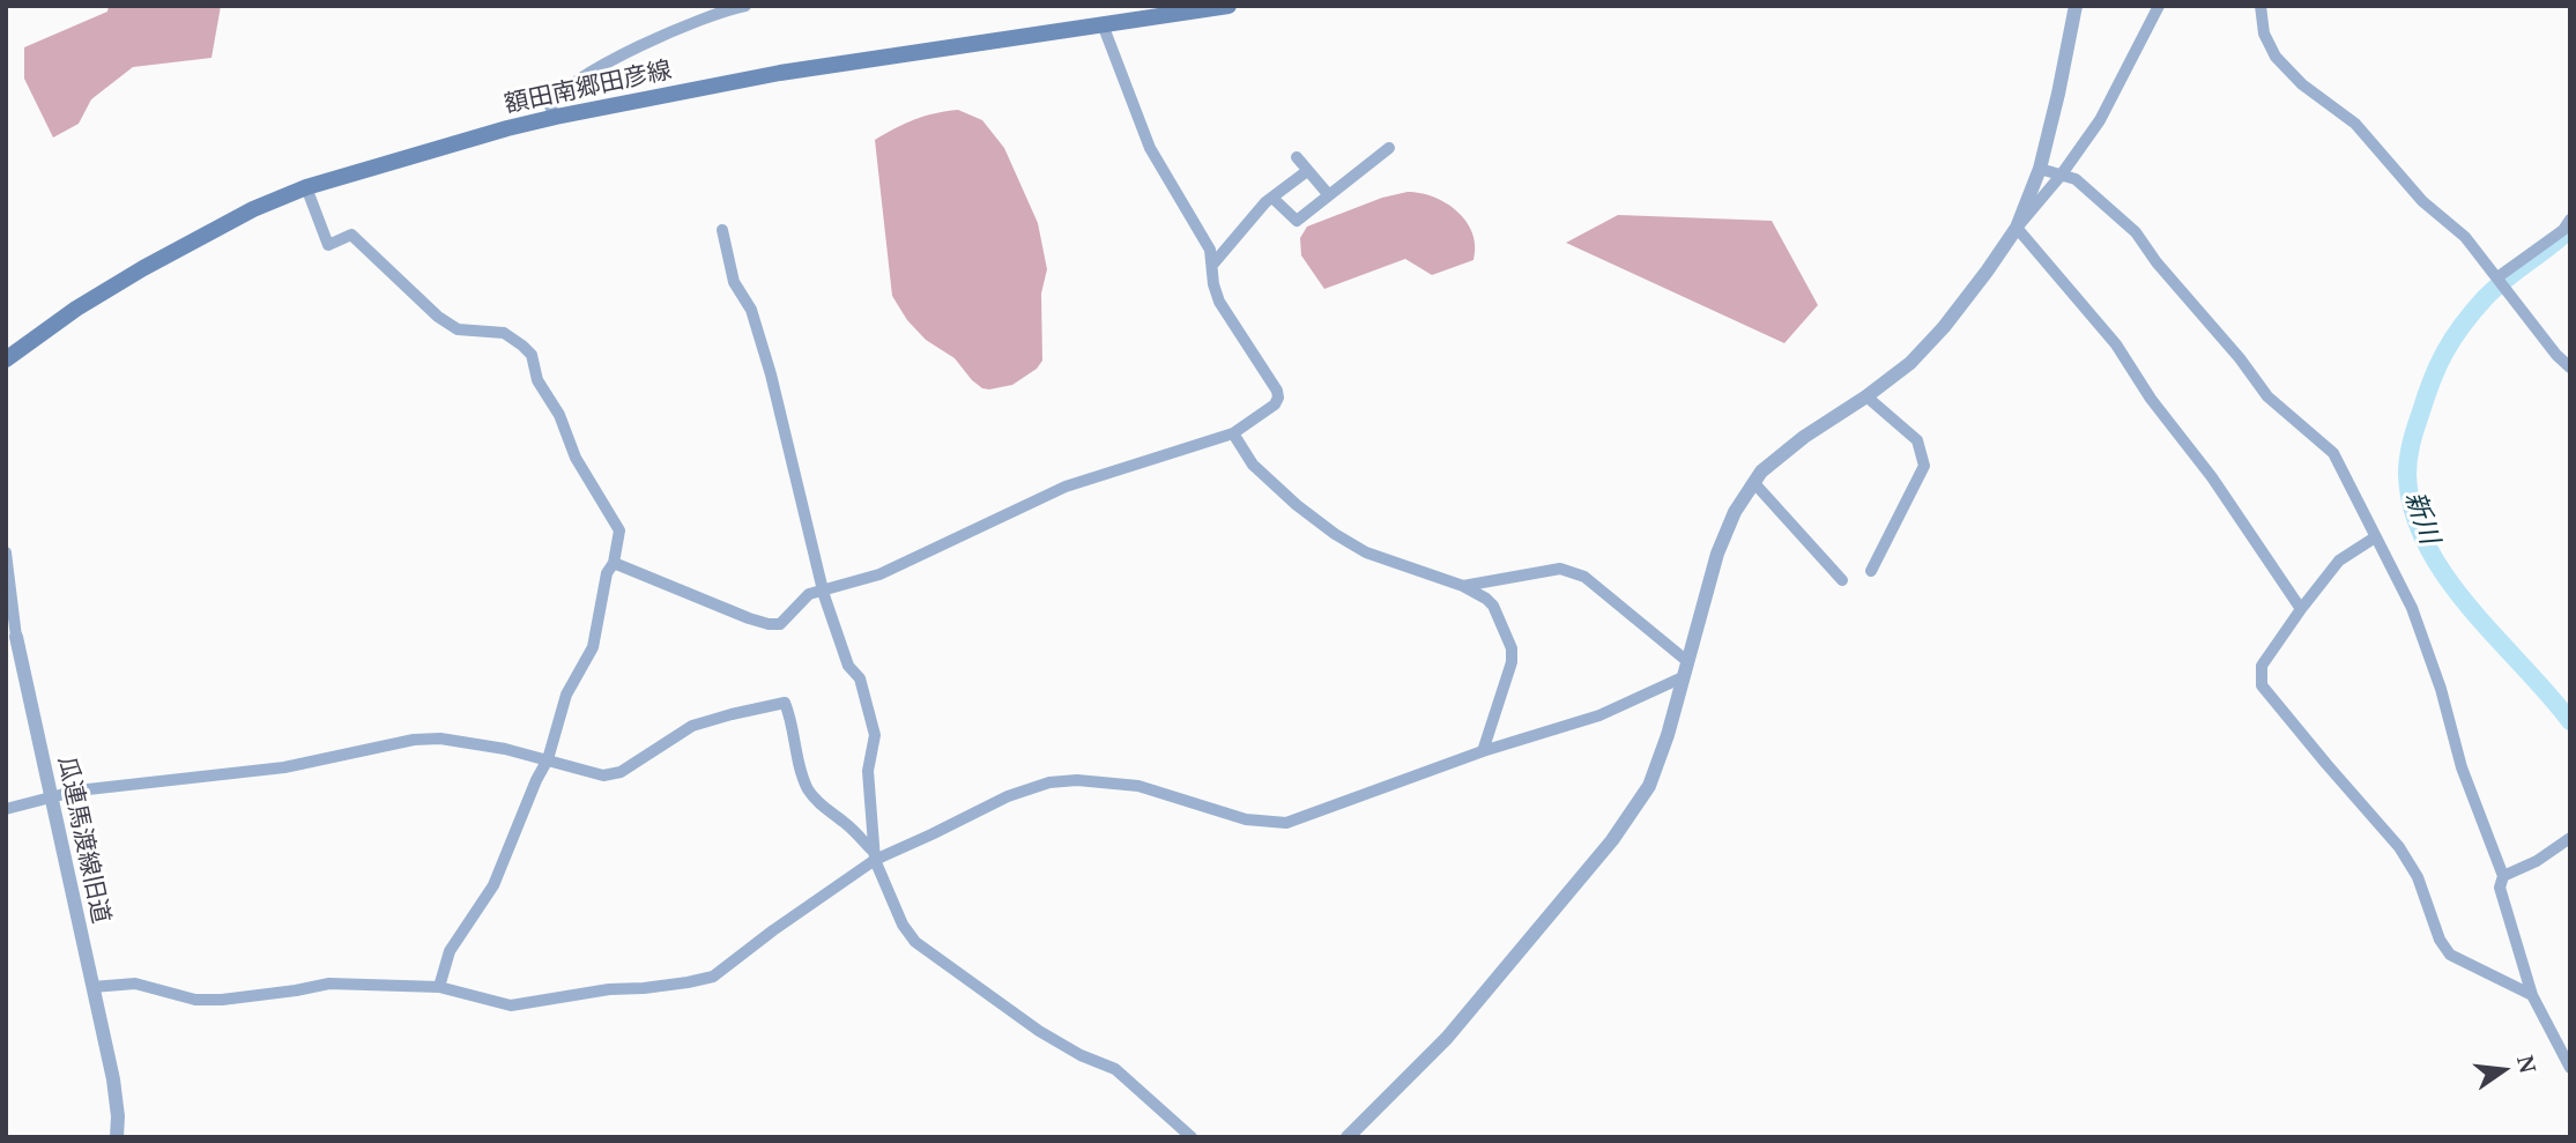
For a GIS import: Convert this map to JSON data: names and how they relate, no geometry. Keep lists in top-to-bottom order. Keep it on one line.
{"streets":{"main road":["額田南郷田彦線"],"street":["瓜連馬渡線旧道"]},"water":["新川"],"north":"right"}
